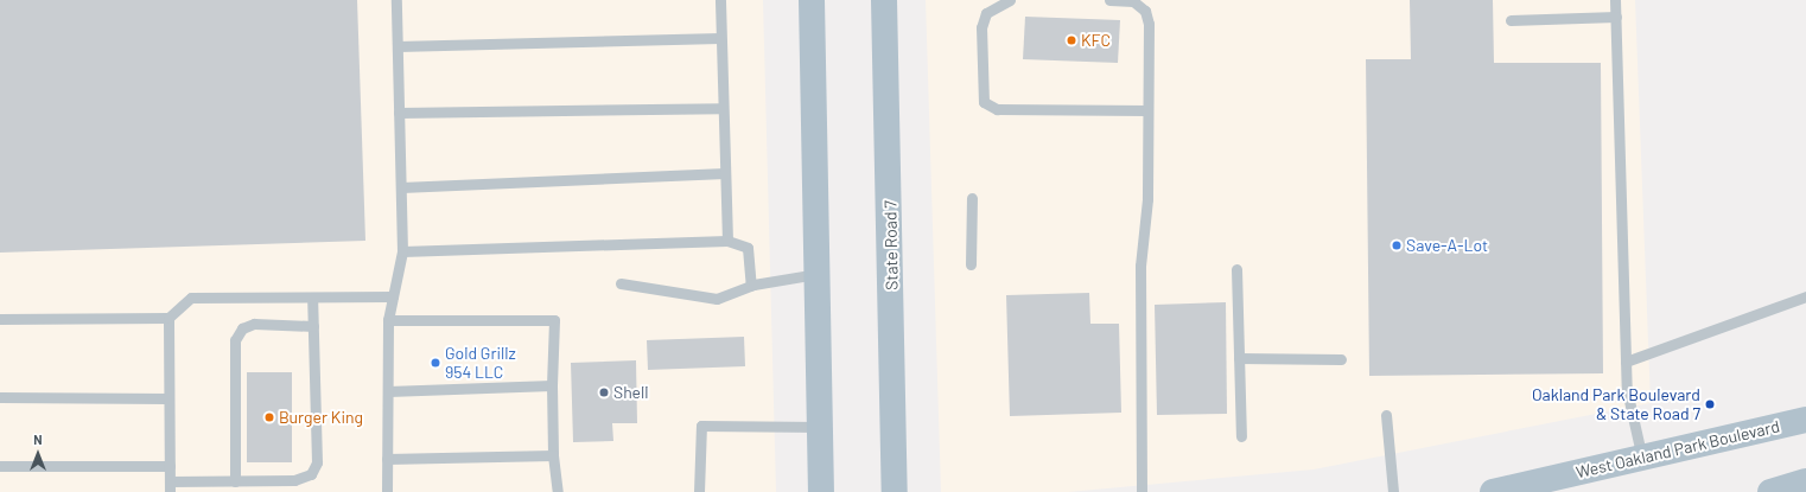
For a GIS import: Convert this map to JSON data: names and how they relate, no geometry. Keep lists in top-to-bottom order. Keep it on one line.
{"streets":{"main road":["State Road 7","West Oakland Park Boulevard"]},"places":["KFC","Save-A-Lot","Gold Grillz 954 LLC","Shell","Oakland Park Boulevard & State Road 7","Burger King"],"north":"top"}
